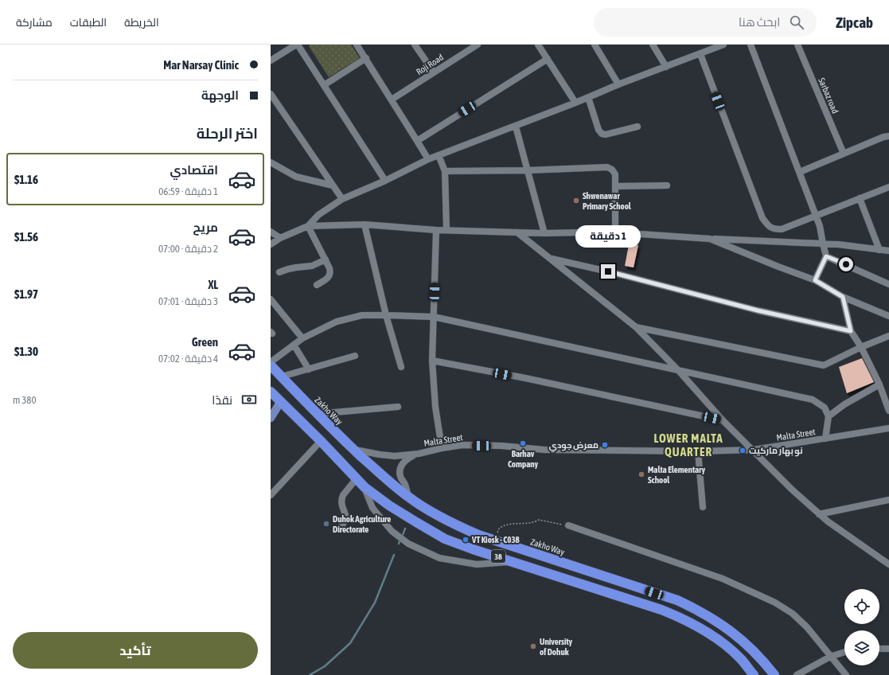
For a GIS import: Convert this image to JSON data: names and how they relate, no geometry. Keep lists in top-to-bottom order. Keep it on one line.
{"streets":{"highway":["Zakho Way","38"],"street":["Roji Road","Sarbaz road","Malta Street"]},"crossings":[["Zakho Way","Malta Street"]],"districts":["LOWER MALTA QUARTER"],"places":["Shwenawar Primary School","Barhav Company","معرض جودي","نو بهار ماركيت","Malta Elementary School","Duhok Agriculture Directorate","VT Kiosk - C038","University of Dohuk"],"page":{"header":"Zipcab","search":"ابحث هنا","nav":["الخريطة","الطبقات","مشاركة"],"banner":["Mar Narsay Clinic","الوجهة"],"heading":"اختر الرحلة","list":[{"name":"اقتصادي","note":"1 دقيقة · 06:59","value":"$1.16"},{"name":"مريح","note":"2 دقيقة · 07:00","value":"$1.56"},{"name":"XL","note":"3 دقيقة · 07:01","value":"$1.97"},{"name":"Green","note":"4 دقيقة · 07:02","value":"$1.30"}],"bubble":"1 دقيقة","pay":["نقدًا","380 m"],"buttons":"تأكيد"}}
